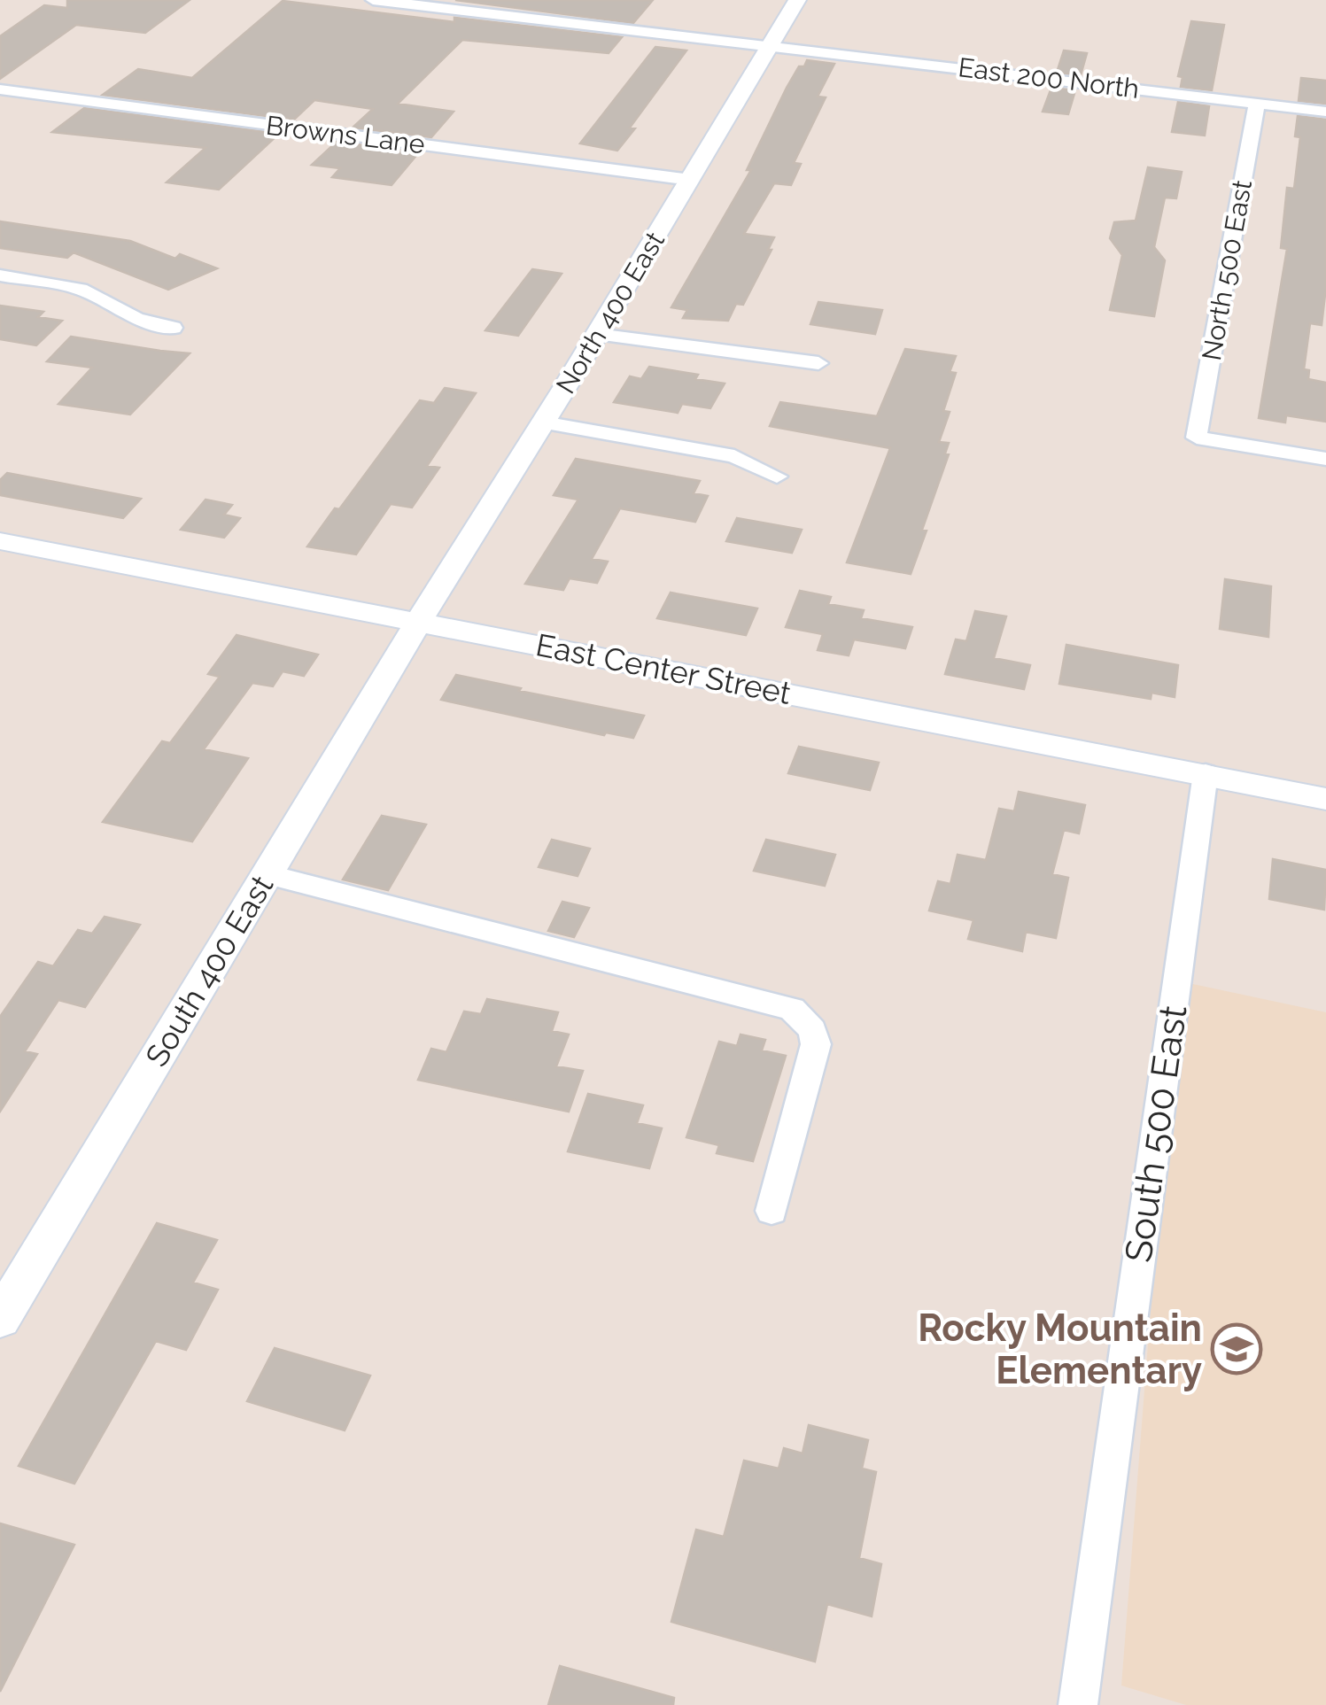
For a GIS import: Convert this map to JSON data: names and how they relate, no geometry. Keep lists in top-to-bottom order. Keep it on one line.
{"streets":{"street":["East 200 North","Browns Lane","North 500 East","North 400 East","East Center Street","South 400 East","South 500 East"]},"crossings":[["East 200 North","North 500 East"],["East 200 North","North 400 East"],["Browns Lane","North 400 East"],["North 400 East","East Center Street"],["North 400 East","South 400 East"],["East Center Street","South 400 East"],["East Center Street","South 500 East"]],"places":{"school or university":["Rocky Mountain Elementary"]}}
